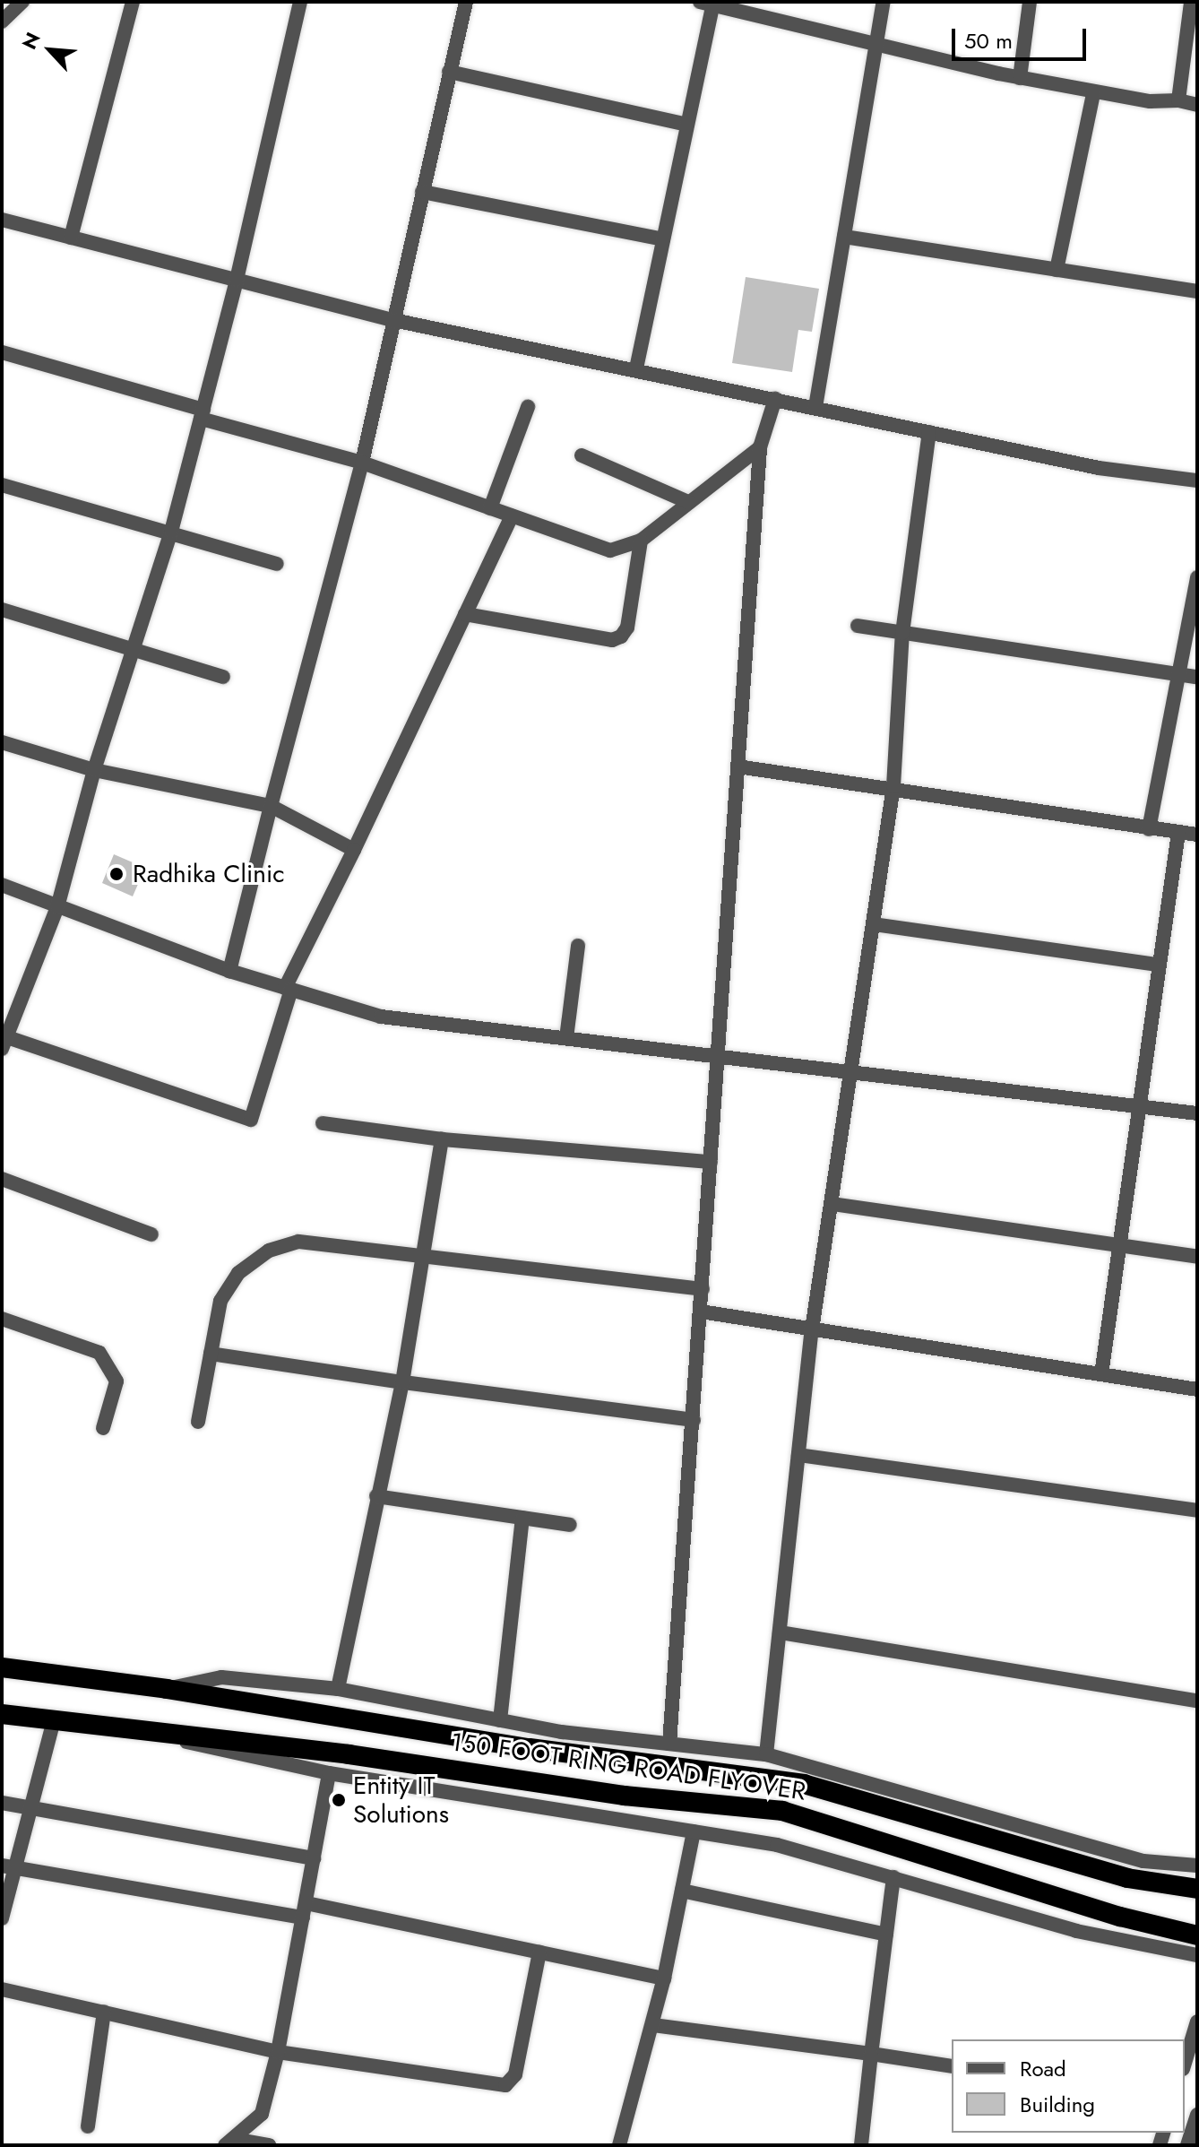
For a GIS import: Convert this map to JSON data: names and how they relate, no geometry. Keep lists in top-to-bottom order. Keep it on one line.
{"streets":{"highway":["150 FOOT RING ROAD FLYOVER"]},"places":["Radhika Clinic","Entity IT Solutions"],"legend":["Road","Building"],"scale_bar":"50 m","north":"top left"}
